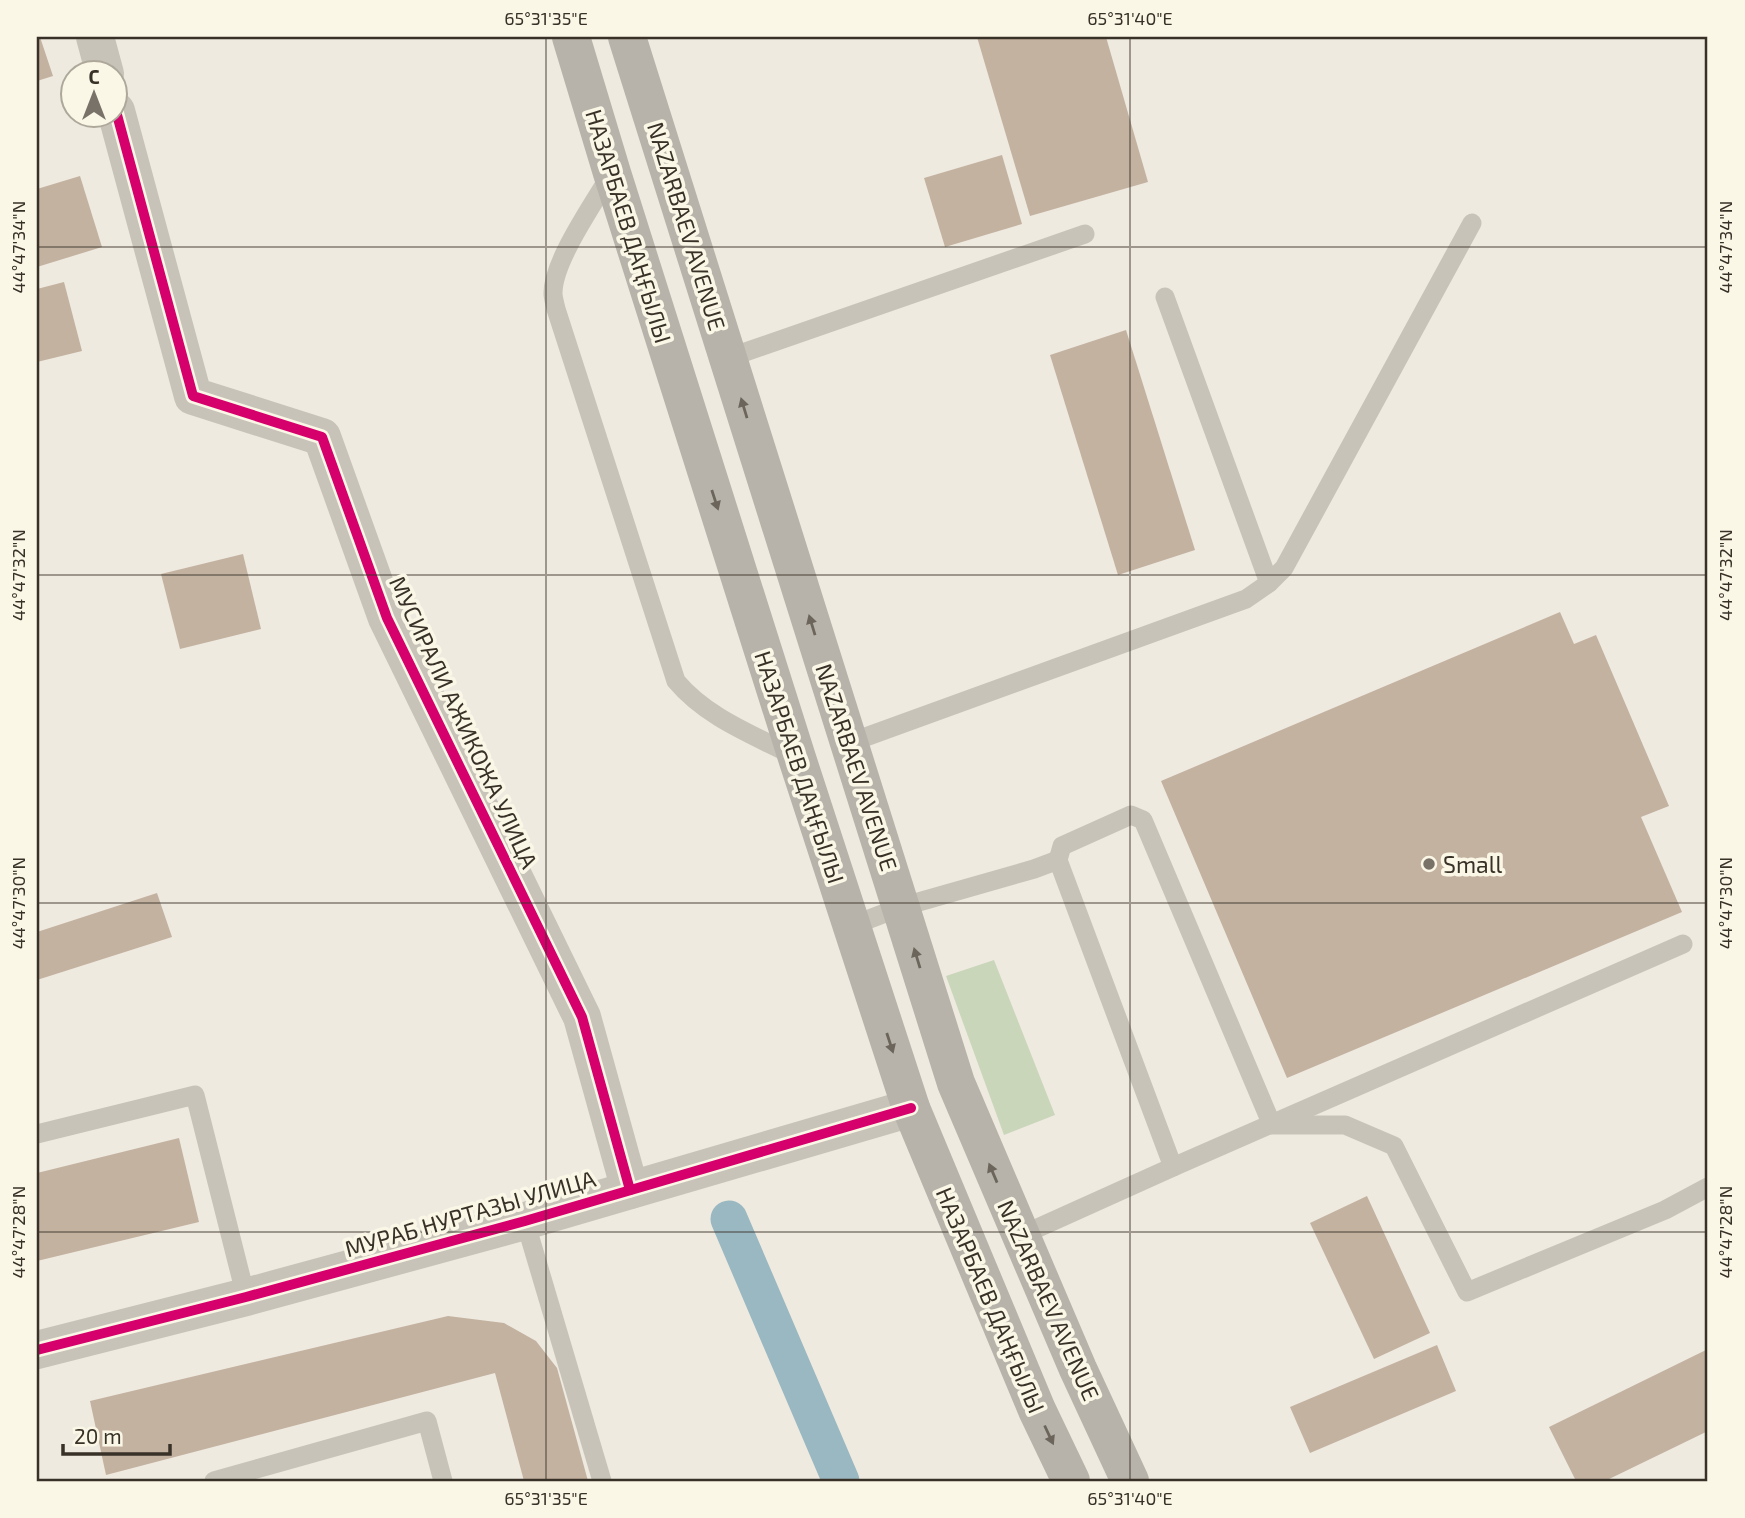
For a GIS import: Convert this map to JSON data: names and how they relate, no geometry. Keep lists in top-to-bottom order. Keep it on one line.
{"streets":{"main road":["НАЗАРБАЕВ ДАҢҒЫЛЫ","NAZARBAEV AVENUE"],"street":["МУСИРАЛИ АЖИКОЖА УЛИЦА","МУРАБ НУРТАЗЫ УЛИЦА"]},"crossings":[["НАЗАРБАЕВ ДАҢҒЫЛЫ","МУРАБ НУРТАЗЫ УЛИЦА"],["МУСИРАЛИ АЖИКОЖА УЛИЦА","МУРАБ НУРТАЗЫ УЛИЦА"]],"one_way":["НАЗАРБАЕВ ДАҢҒЫЛЫ","NAZARBAEV AVENUE"],"places":["Small"],"scale_bar":"20 m","north":"top","coordinates":["65°31'35\"E","65°31'40\"E","44°47'34\"N","44°47'32\"N","44°47'30\"N","44°47'28\"N"]}
